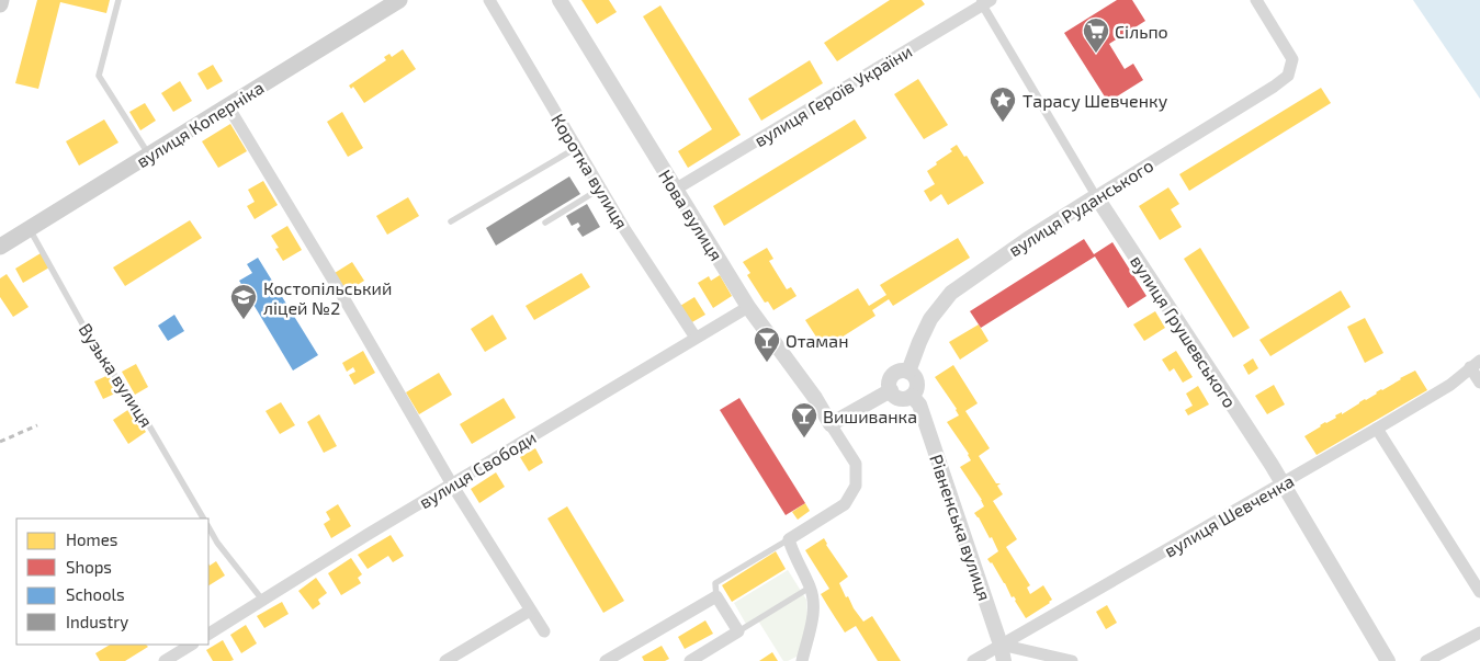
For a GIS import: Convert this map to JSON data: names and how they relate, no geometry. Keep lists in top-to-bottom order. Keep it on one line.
{"streets":{"main road":["вулиця Коперніка"],"street":["вулиця Героїв України","Коротка вулиця","вулиця Руданського","Нова вулиця","вулиця Грушевського","вулиця Свободи","вулиця Шевченка","Рівненська вулиця"],"lane":["Вузька вулиця"]},"crossings":[["вулиця Героїв України","Нова вулиця"],["вулиця Героїв України","вулиця Грушевського"],["вулиця Коперніка","Вузька вулиця"],["Коротка вулиця","вулиця Свободи"],["вулиця Руданського","вулиця Грушевського"],["вулиця Руданського","Рівненська вулиця"],["Нова вулиця","вулиця Свободи"],["вулиця Грушевського","вулиця Шевченка"],["вулиця Шевченка","Рівненська вулиця"]],"places":{"supermarket":["Сільпо"],"place":["Тарасу Шевченку"],"school or university":["Костопільський ліцей №2"],"bar":["Отаман","Вишиванка"]},"legend":["Homes","Shops","Schools","Industry"]}
